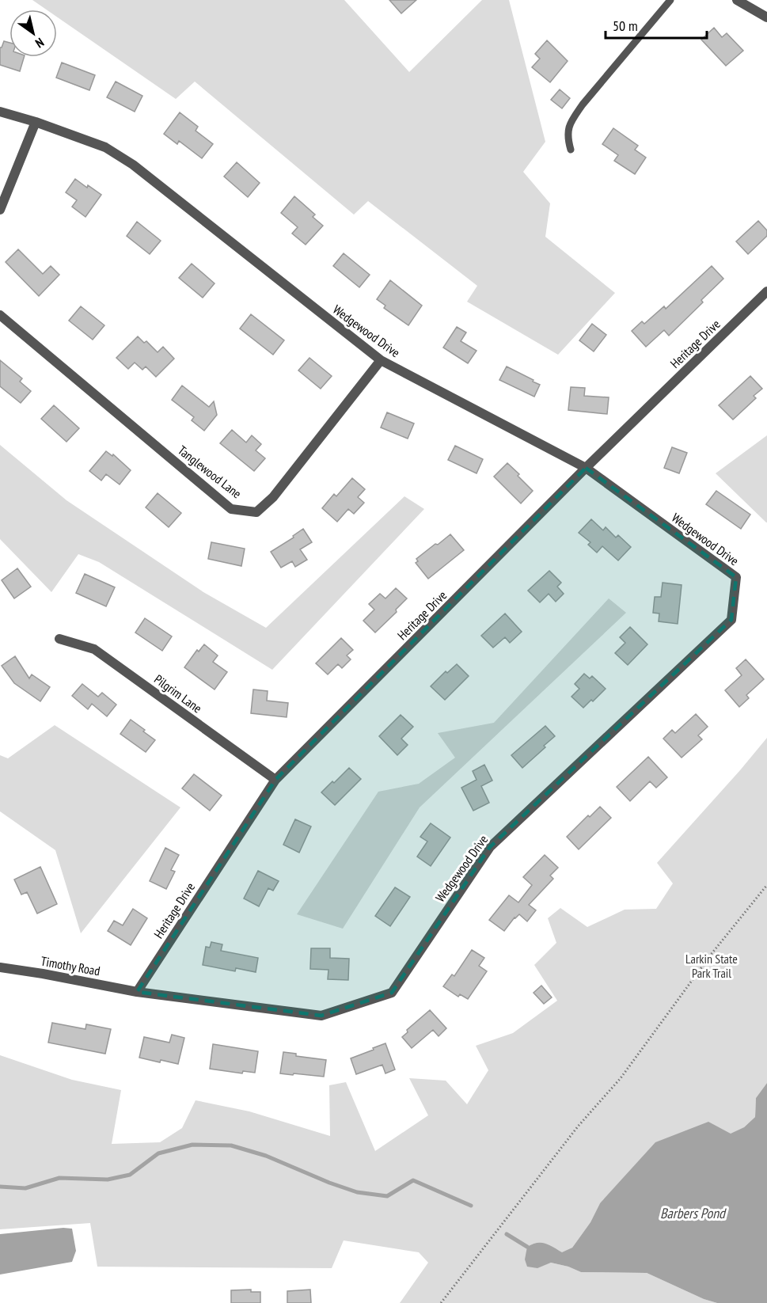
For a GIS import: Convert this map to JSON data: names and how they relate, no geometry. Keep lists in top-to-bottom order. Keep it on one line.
{"streets":{"street":["Wedgewood Drive","Heritage Drive","Tanglewood Lane","Pilgrim Lane","Timothy Road"]},"crossings":[["Wedgewood Drive","Heritage Drive"],["Wedgewood Drive","Tanglewood Lane"],["Wedgewood Drive","Timothy Road"],["Heritage Drive","Pilgrim Lane"],["Heritage Drive","Timothy Road"]],"water":["Barbers Pond"],"parks":["Larkin State Park Trail"],"scale_bar":"50 m","north":"bottom right"}
